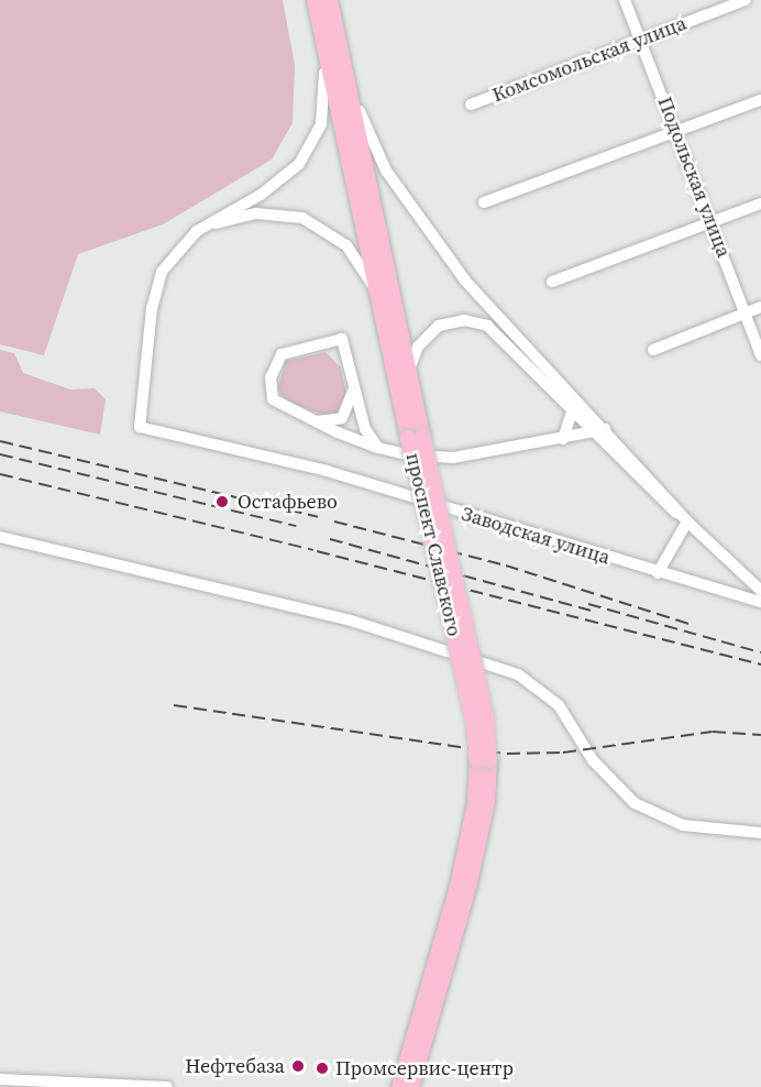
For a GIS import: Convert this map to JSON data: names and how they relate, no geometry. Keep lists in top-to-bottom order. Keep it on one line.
{"streets":{"main road":["проспект Славского"],"street":["Комсомольская улица","Подольская улица","Заводская улица"]},"crossings":[["Комсомольская улица","Подольская улица"]],"places":["Остафьево","Нефтебаза","Промсервис-центр"]}
